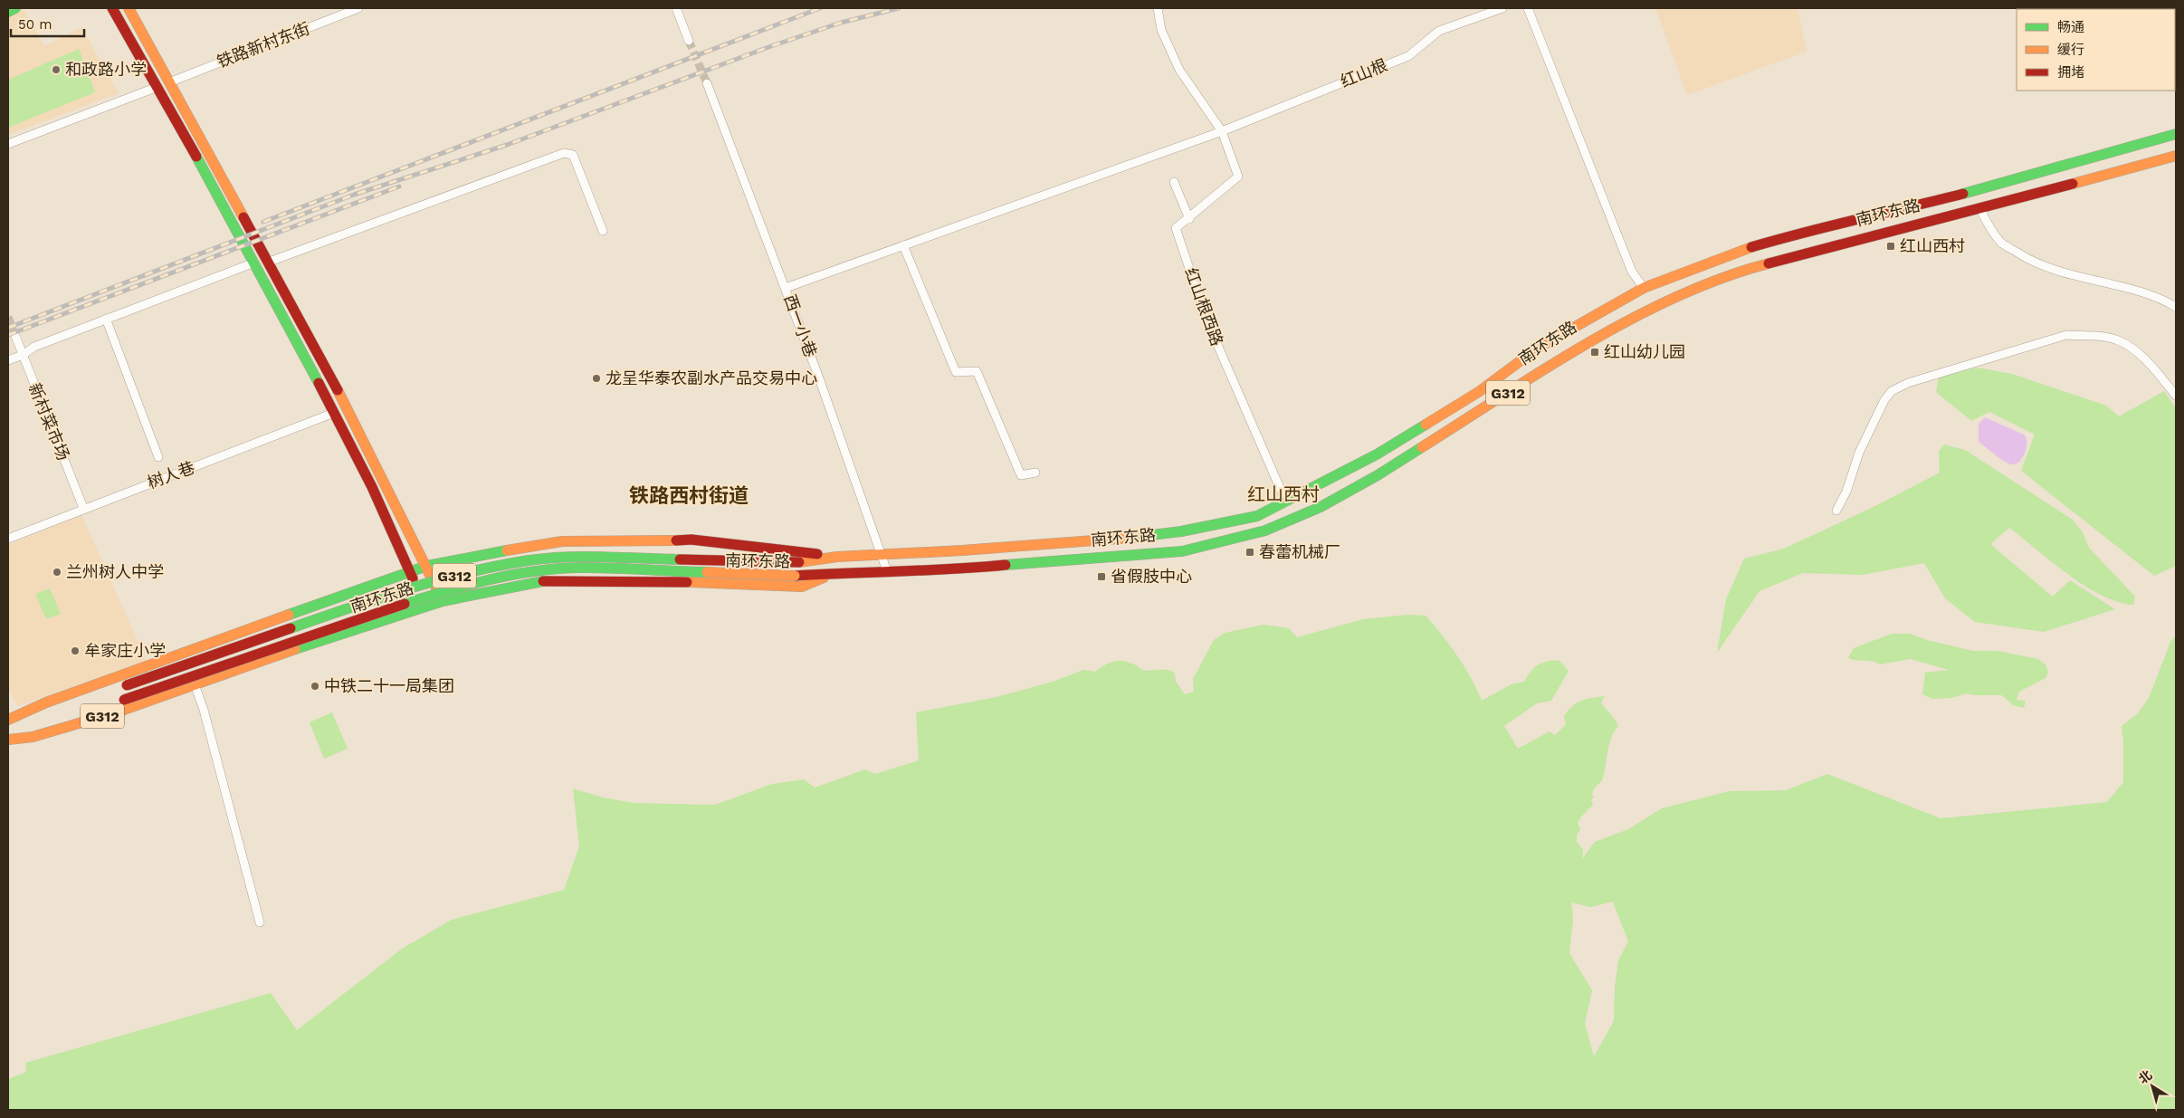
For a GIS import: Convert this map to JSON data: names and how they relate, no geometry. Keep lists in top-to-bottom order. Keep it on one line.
{"streets":{"main road":["南环东路","G312"],"street":["铁路新村东街","红山根","红山根西路","西一小巷","新村菜市场","树人巷"]},"crossings":[["红山根","红山根西路"],["红山根","西一小巷"],["南环东路","红山根西路"],["南环东路","西一小巷"],["新村菜市场","树人巷"]],"districts":["红山西村","铁路西村街道"],"places":{"other":["和政路小学","龙呈华泰农副水产品交易中心","兰州树人中学","牟家庄小学","中铁二十一局集团"],"transit":["红山西村","红山幼儿园","春蕾机械厂","省假肢中心"]},"legend":["畅通","缓行","拥堵"],"scale_bar":"50 m","north":"top left"}
